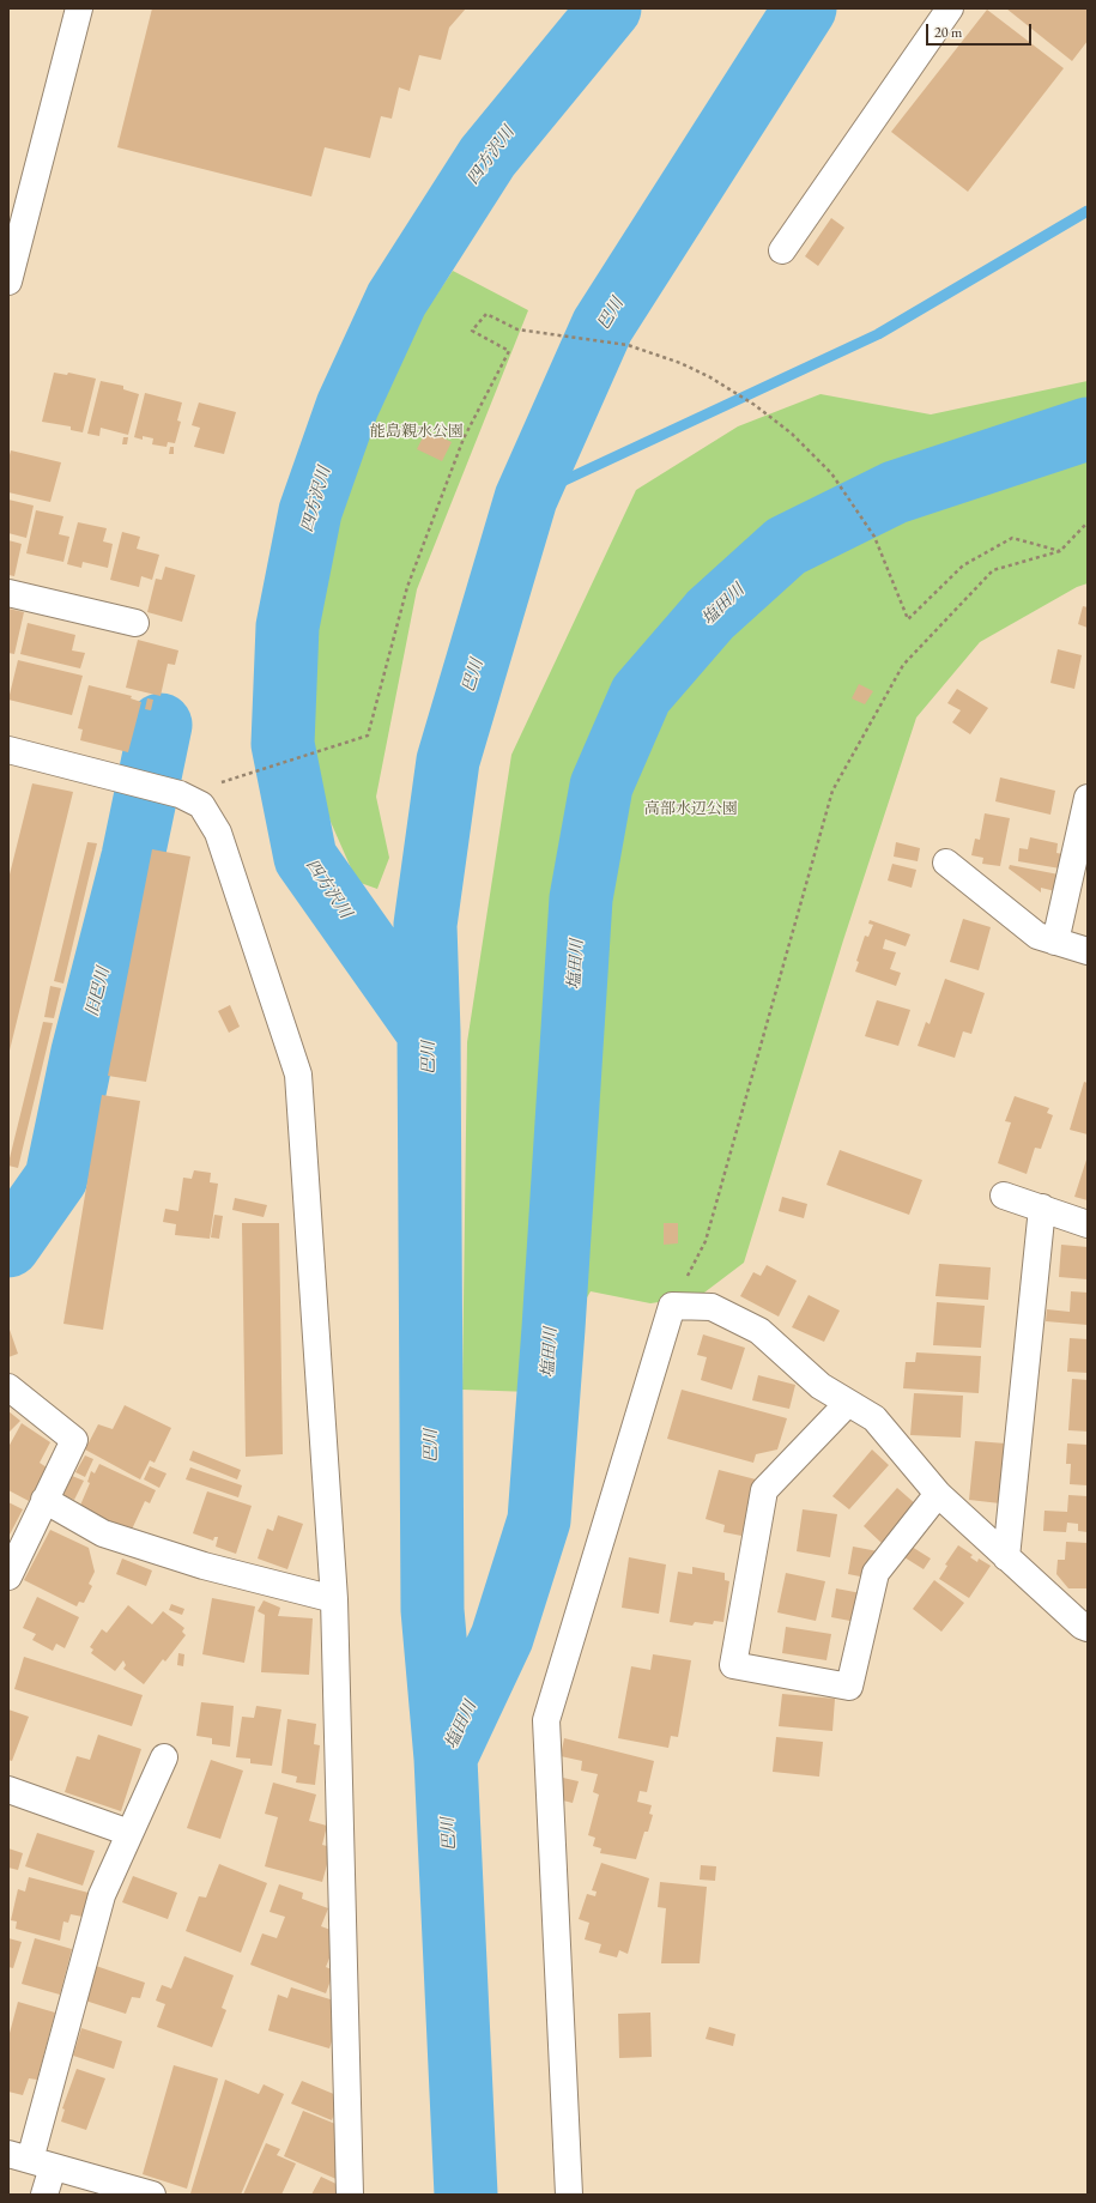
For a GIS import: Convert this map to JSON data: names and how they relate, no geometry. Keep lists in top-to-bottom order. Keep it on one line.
{"water":["四方沢川","巴川","塩田川","旧巴川"],"parks":["能島親水公園","高部水辺公園"],"scale_bar":"20 m"}
